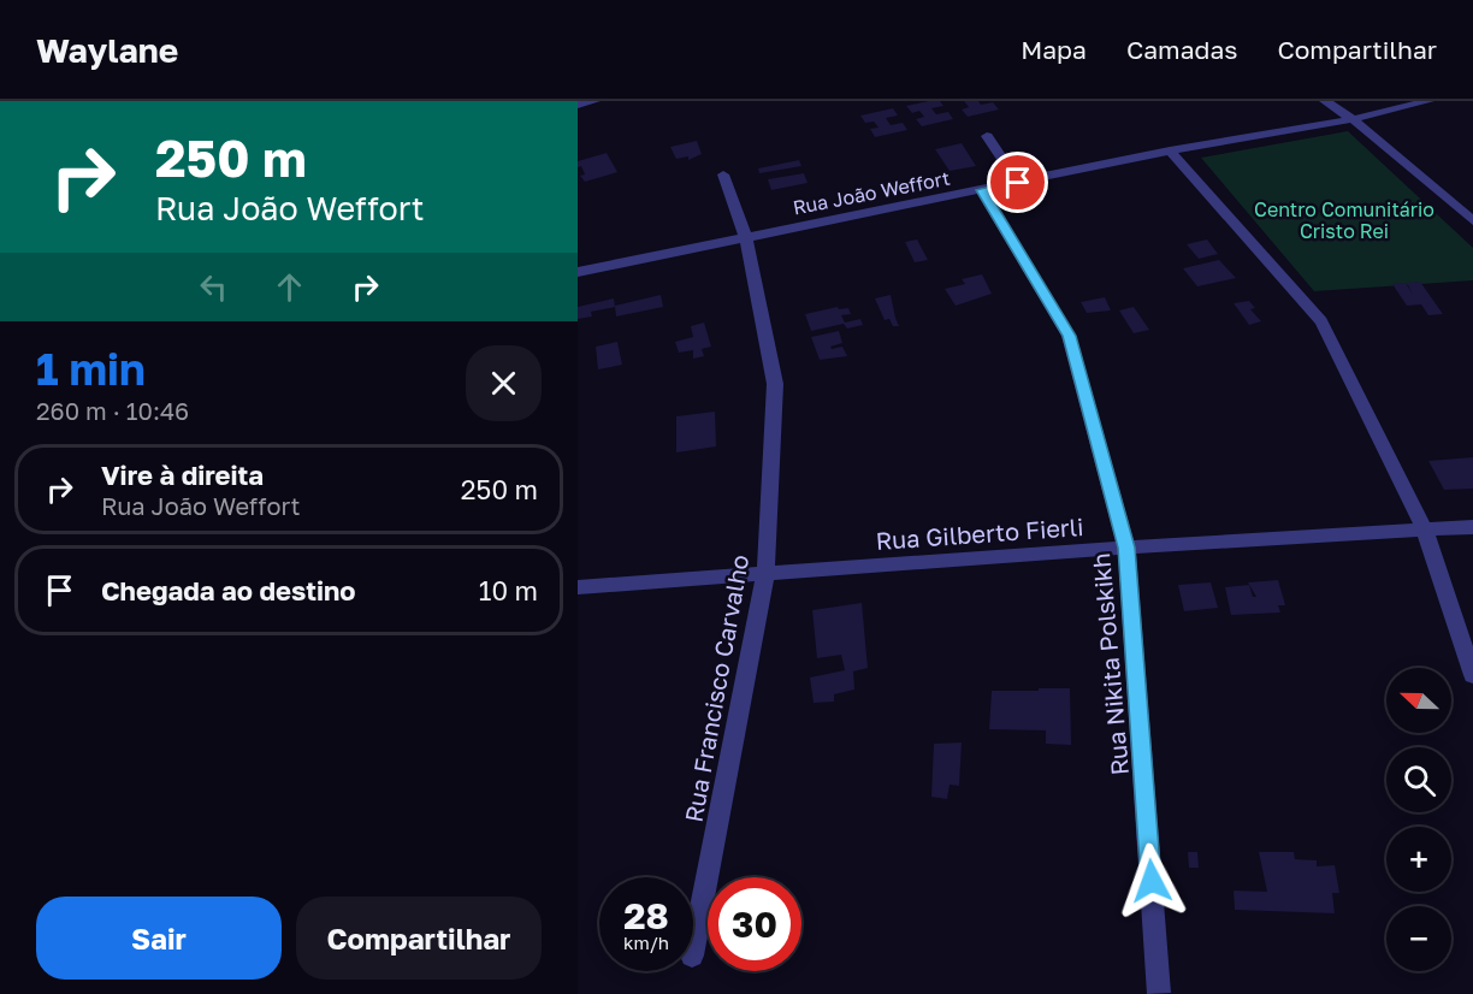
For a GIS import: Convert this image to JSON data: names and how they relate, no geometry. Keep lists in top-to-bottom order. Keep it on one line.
{"streets":{"street":["Rua João Weffort","Rua Gilberto Fierli","Rua Nikita Polskikh","Rua Francisco Carvalho"]},"crossings":[["Rua João Weffort","Rua Nikita Polskikh"],["Rua João Weffort","Rua Francisco Carvalho"],["Rua Gilberto Fierli","Rua Nikita Polskikh"],["Rua Gilberto Fierli","Rua Francisco Carvalho"]],"parks":["Centro Comunitário Cristo Rei"],"north":"left","page":{"header":"Waylane","nav":["Mapa","Camadas","Compartilhar"],"turn":["250 m","Rua João Weffort"],"heading":["1 min","260 m · 10:46"],"list":[{"name":"Vire à direita","note":"Rua João Weffort","value":"250 m"},{"name":"Chegada ao destino","value":"10 m"}],"map_buttons":["+","−"],"speed":"28 km/h","limit":"30","buttons":["Sair","Compartilhar"]}}
